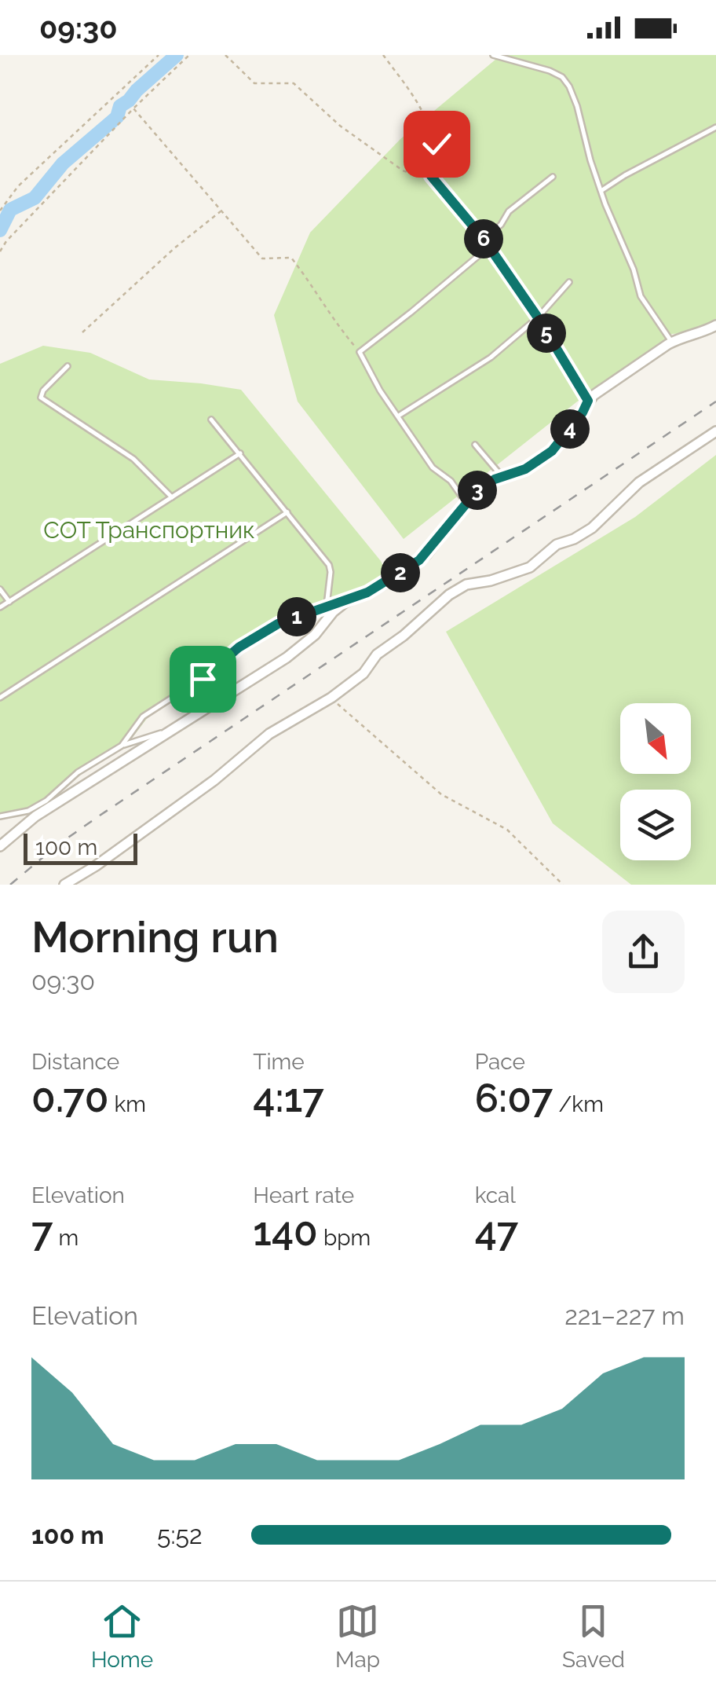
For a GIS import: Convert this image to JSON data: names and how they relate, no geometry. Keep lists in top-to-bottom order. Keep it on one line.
{"parks":["СОТ Транспортник"],"scale_bar":"100 m","north":"bottom right","page":{"status":"09:30","pins":["6","5","4","3","2","1"],"scale":"100 m","heading":["Morning run","09:30"],"stats":[["Distance","0.70 km"],["Time","4:17"],["Pace","6:07 /km"],["Elevation","7 m"],["Heart rate","140 bpm"],["kcal","47"]],"chart":["Elevation","221–227 m"],"list":[{"name":"100 m","note":"5:52"}],"tabs":["Home","Map","Saved"]}}
